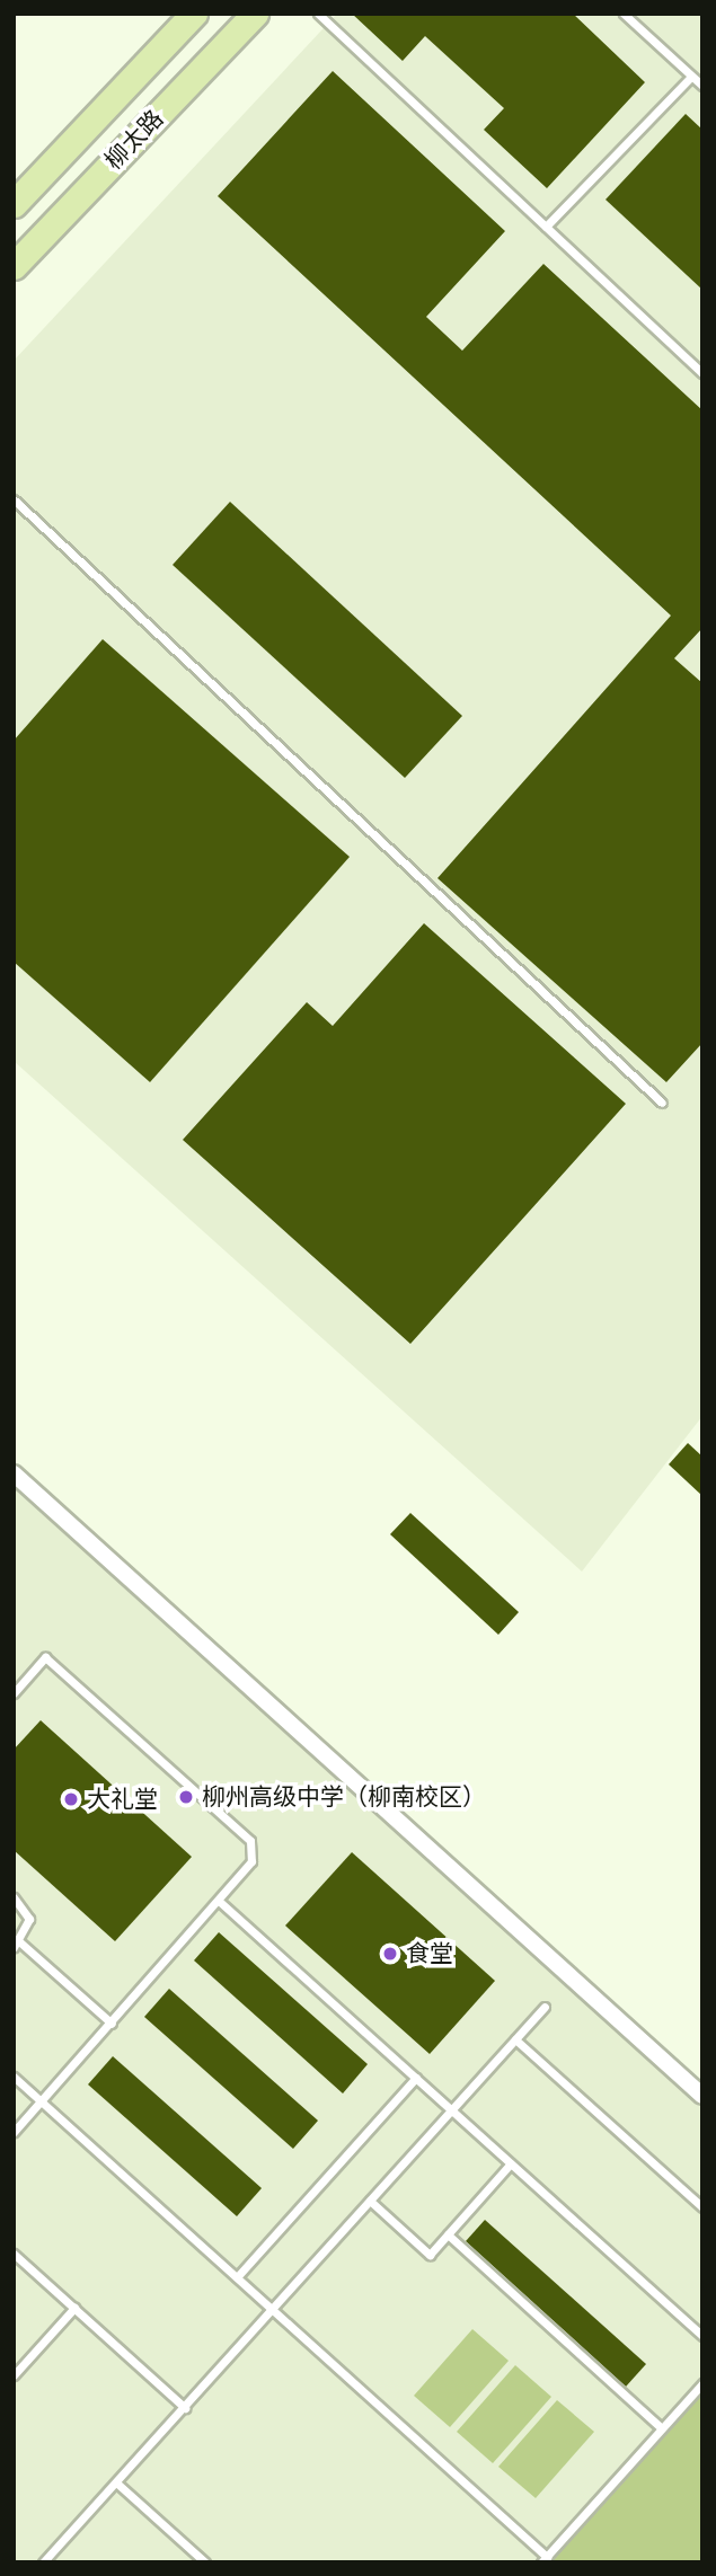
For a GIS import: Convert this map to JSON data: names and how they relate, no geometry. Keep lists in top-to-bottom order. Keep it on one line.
{"streets":{"main road":["柳太路"]},"places":["柳州高级中学（柳南校区）","大礼堂","食堂"]}
